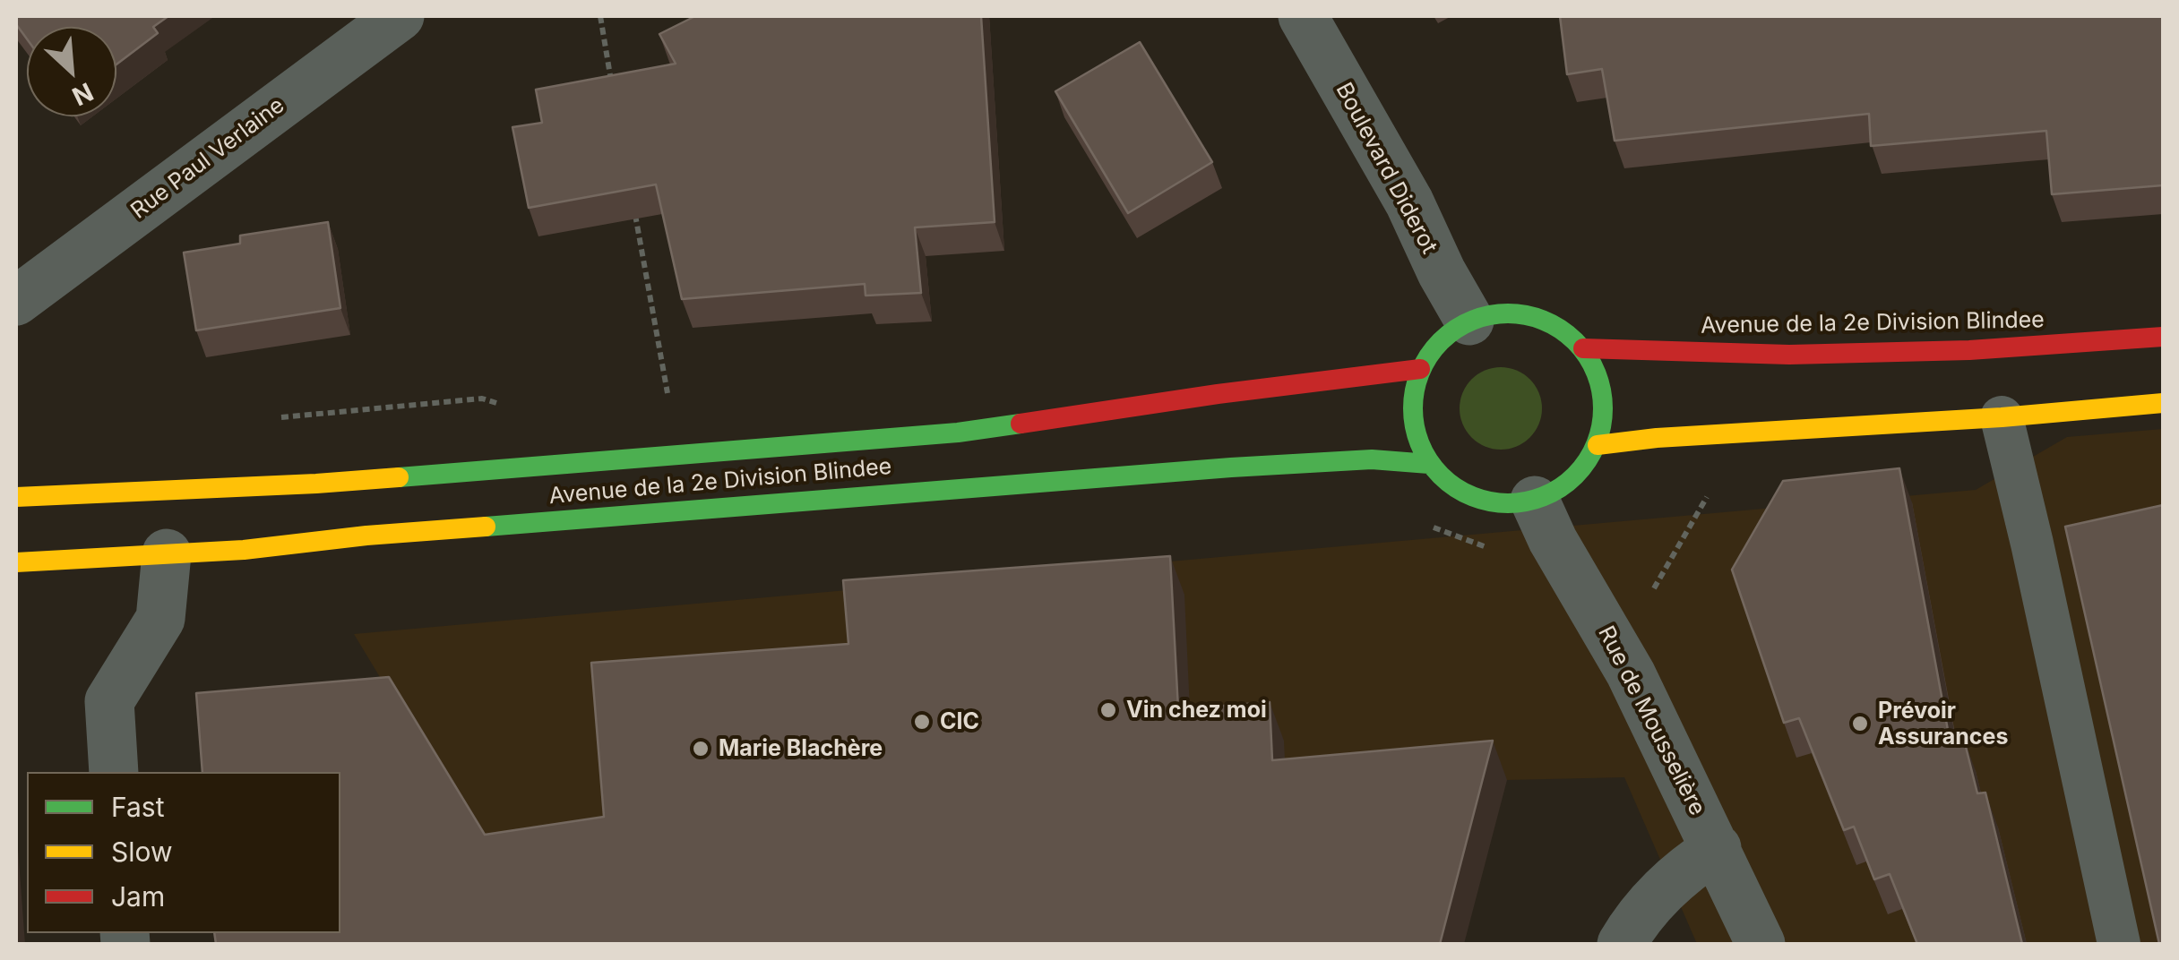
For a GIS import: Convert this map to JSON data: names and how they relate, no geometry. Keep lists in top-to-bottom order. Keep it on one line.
{"streets":{"main road":["Avenue de la 2e Division Blindee"],"street":["Rue Paul Verlaine","Boulevard Diderot","Rue de Mousselière"]},"crossings":[["Boulevard Diderot","Avenue de la 2e Division Blindee"],["Boulevard Diderot","Rue de Mousselière"],["Avenue de la 2e Division Blindee","Rue de Mousselière"]],"places":["Vin chez moi","CIC","Prévoir Assurances","Marie Blachère"],"legend":["Fast","Slow","Jam"],"north":"bottom right"}
